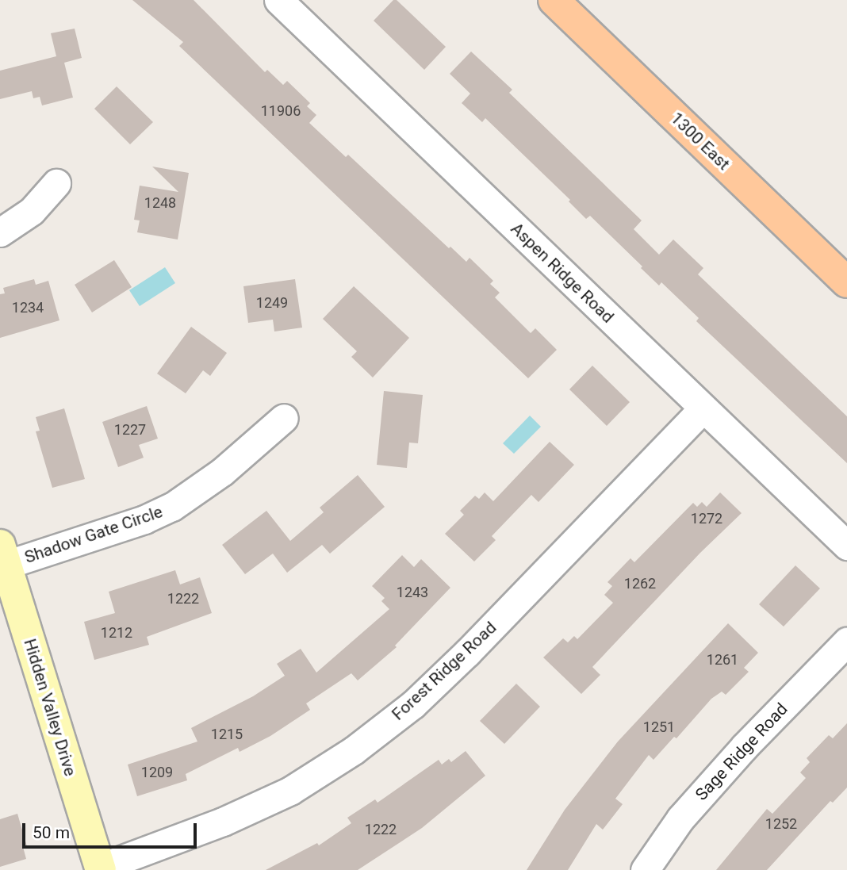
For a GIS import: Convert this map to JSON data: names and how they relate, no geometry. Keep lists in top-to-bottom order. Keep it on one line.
{"streets":{"main road":["1300 East"],"street":["Aspen Ridge Road","Shadow Gate Circle","Forest Ridge Road","Hidden Valley Drive","Sage Ridge Road"]},"crossings":[["Aspen Ridge Road","Forest Ridge Road"],["Shadow Gate Circle","Hidden Valley Drive"],["Forest Ridge Road","Hidden Valley Drive"]],"house_numbers":["11906","1248","1249","1234","1227","1272","1262","1243","1222","1212","1261","1251","1215","1209","1252","1222"],"scale_bar":"50 m"}
